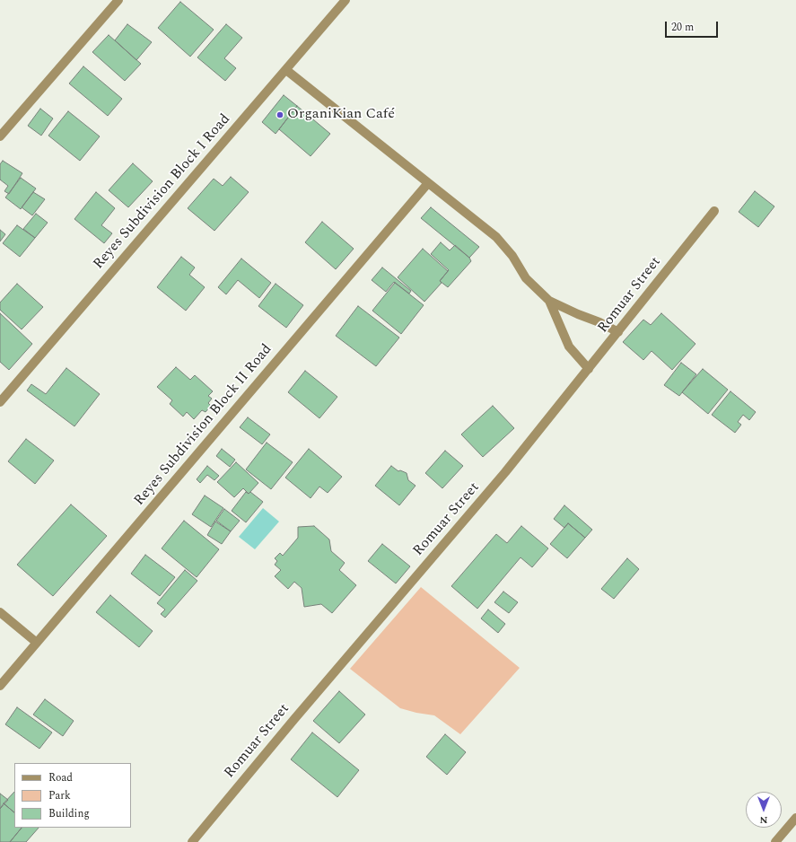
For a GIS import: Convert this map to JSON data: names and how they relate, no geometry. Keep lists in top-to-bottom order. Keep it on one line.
{"streets":{"street":["Reyes Subdivision Block I Road","Romuar Street","Reyes Subdivision Block II Road"]},"places":["OrganiKian Café"],"legend":["Road","Park","Building"],"scale_bar":"20 m","north":"bottom"}
